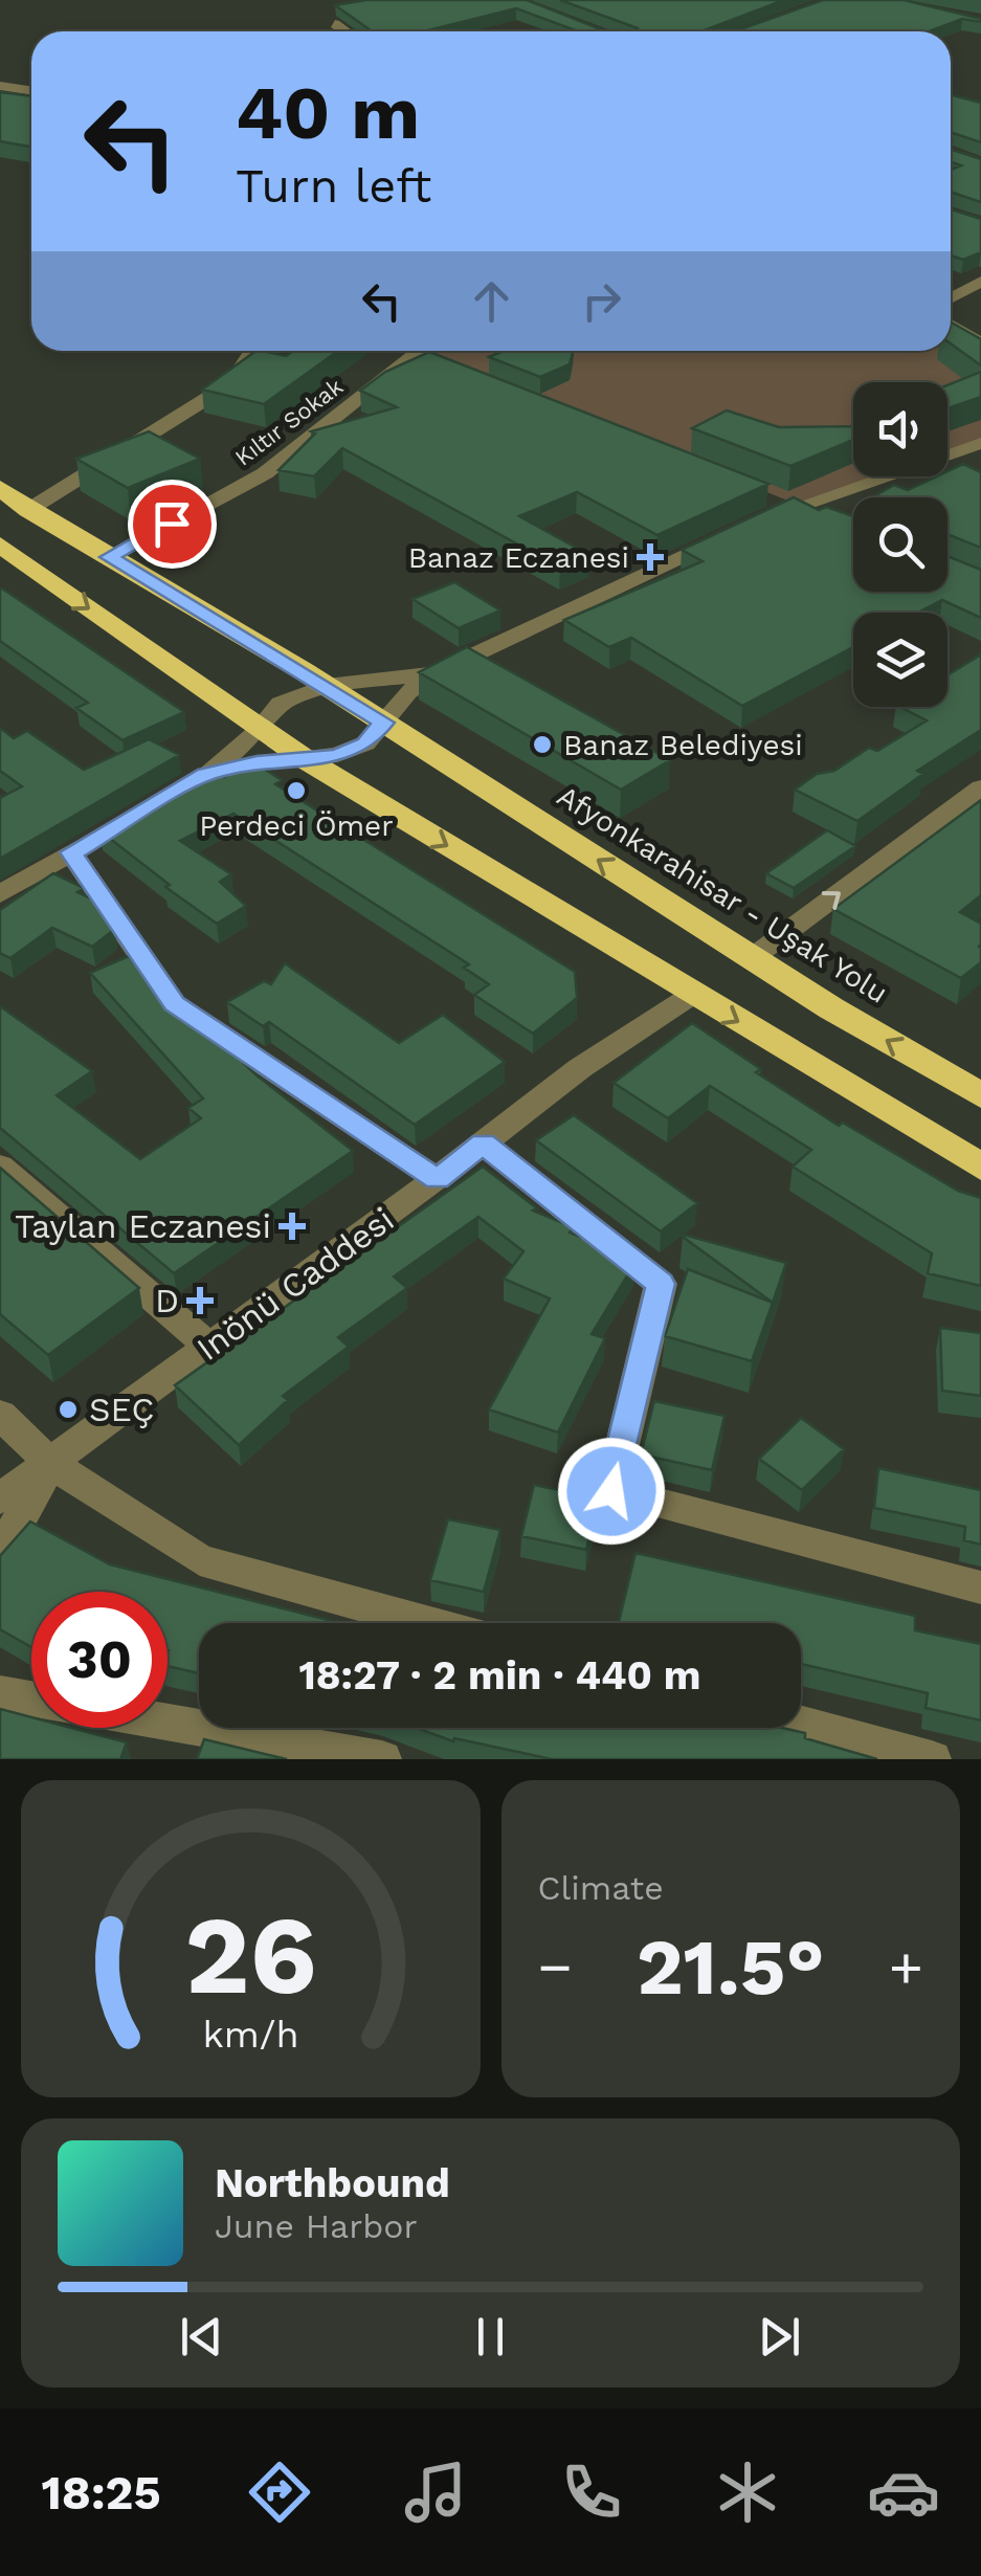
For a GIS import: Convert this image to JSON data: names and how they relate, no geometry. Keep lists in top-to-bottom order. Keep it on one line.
{"streets":{"highway":["Afyonkarahisar - Uşak Yolu"],"street":["Kıltır Sokak","Inönü Caddesi"]},"crossings":[["Kıltır Sokak","Afyonkarahisar - Uşak Yolu"]],"places":{"health":["Banaz Eczanesi","Taylan Eczanesi","D"],"other":["Banaz Belediyesi","Perdeci Ömer","SEÇ"]},"page":{"turn":["40 m","Turn left"],"limit":"30","trip":"18:27 · 2 min · 440 m","tile":"Climate","heat":["−","21.5°","+"],"song":["Northbound","June Harbor"],"tabs":"18:25","gauge":["26","km/h"]}}
